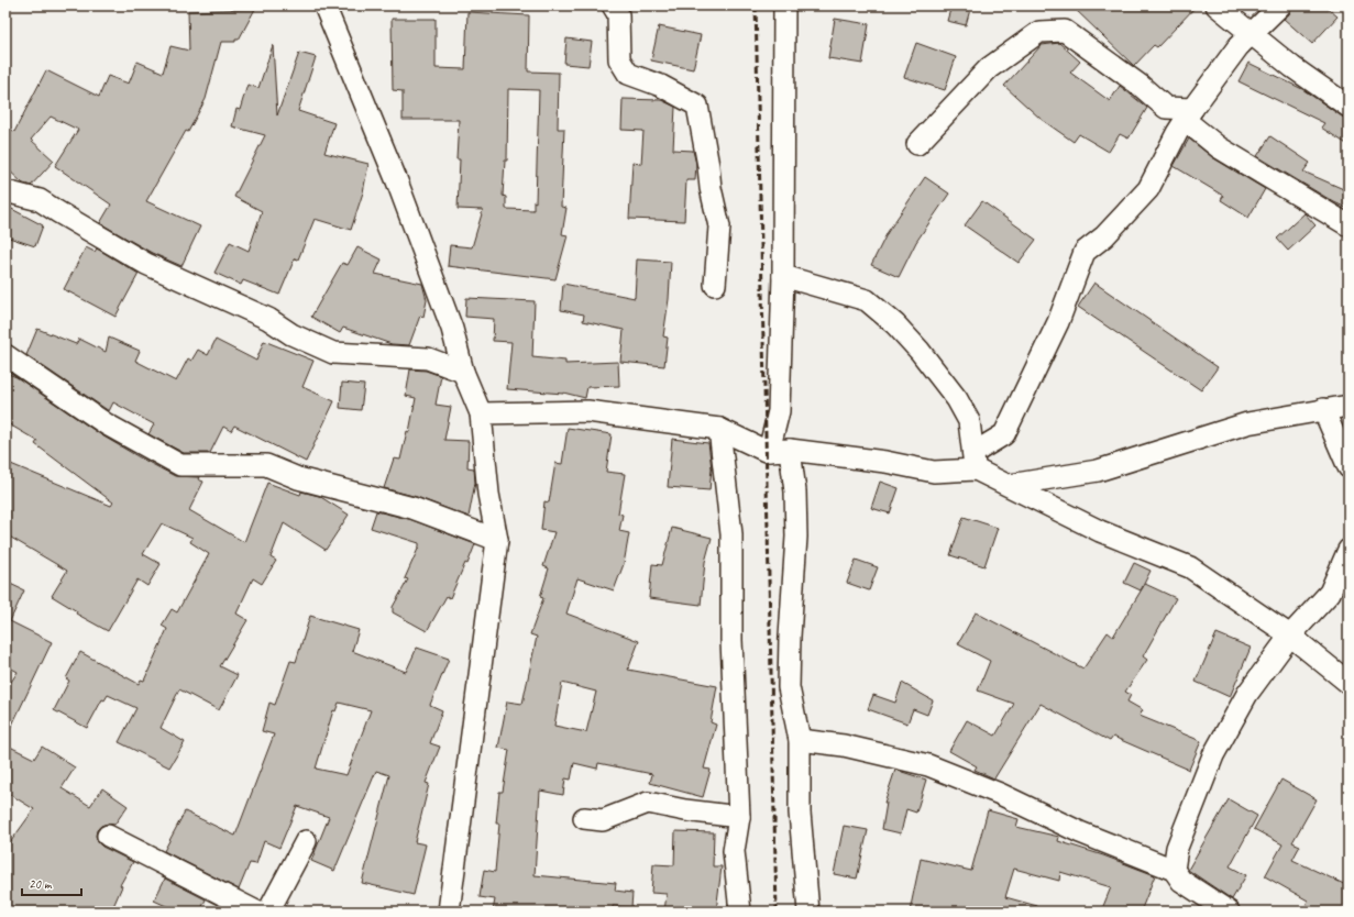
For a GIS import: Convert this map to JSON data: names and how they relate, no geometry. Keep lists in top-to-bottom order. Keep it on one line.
{"scale_bar":"20 m"}
